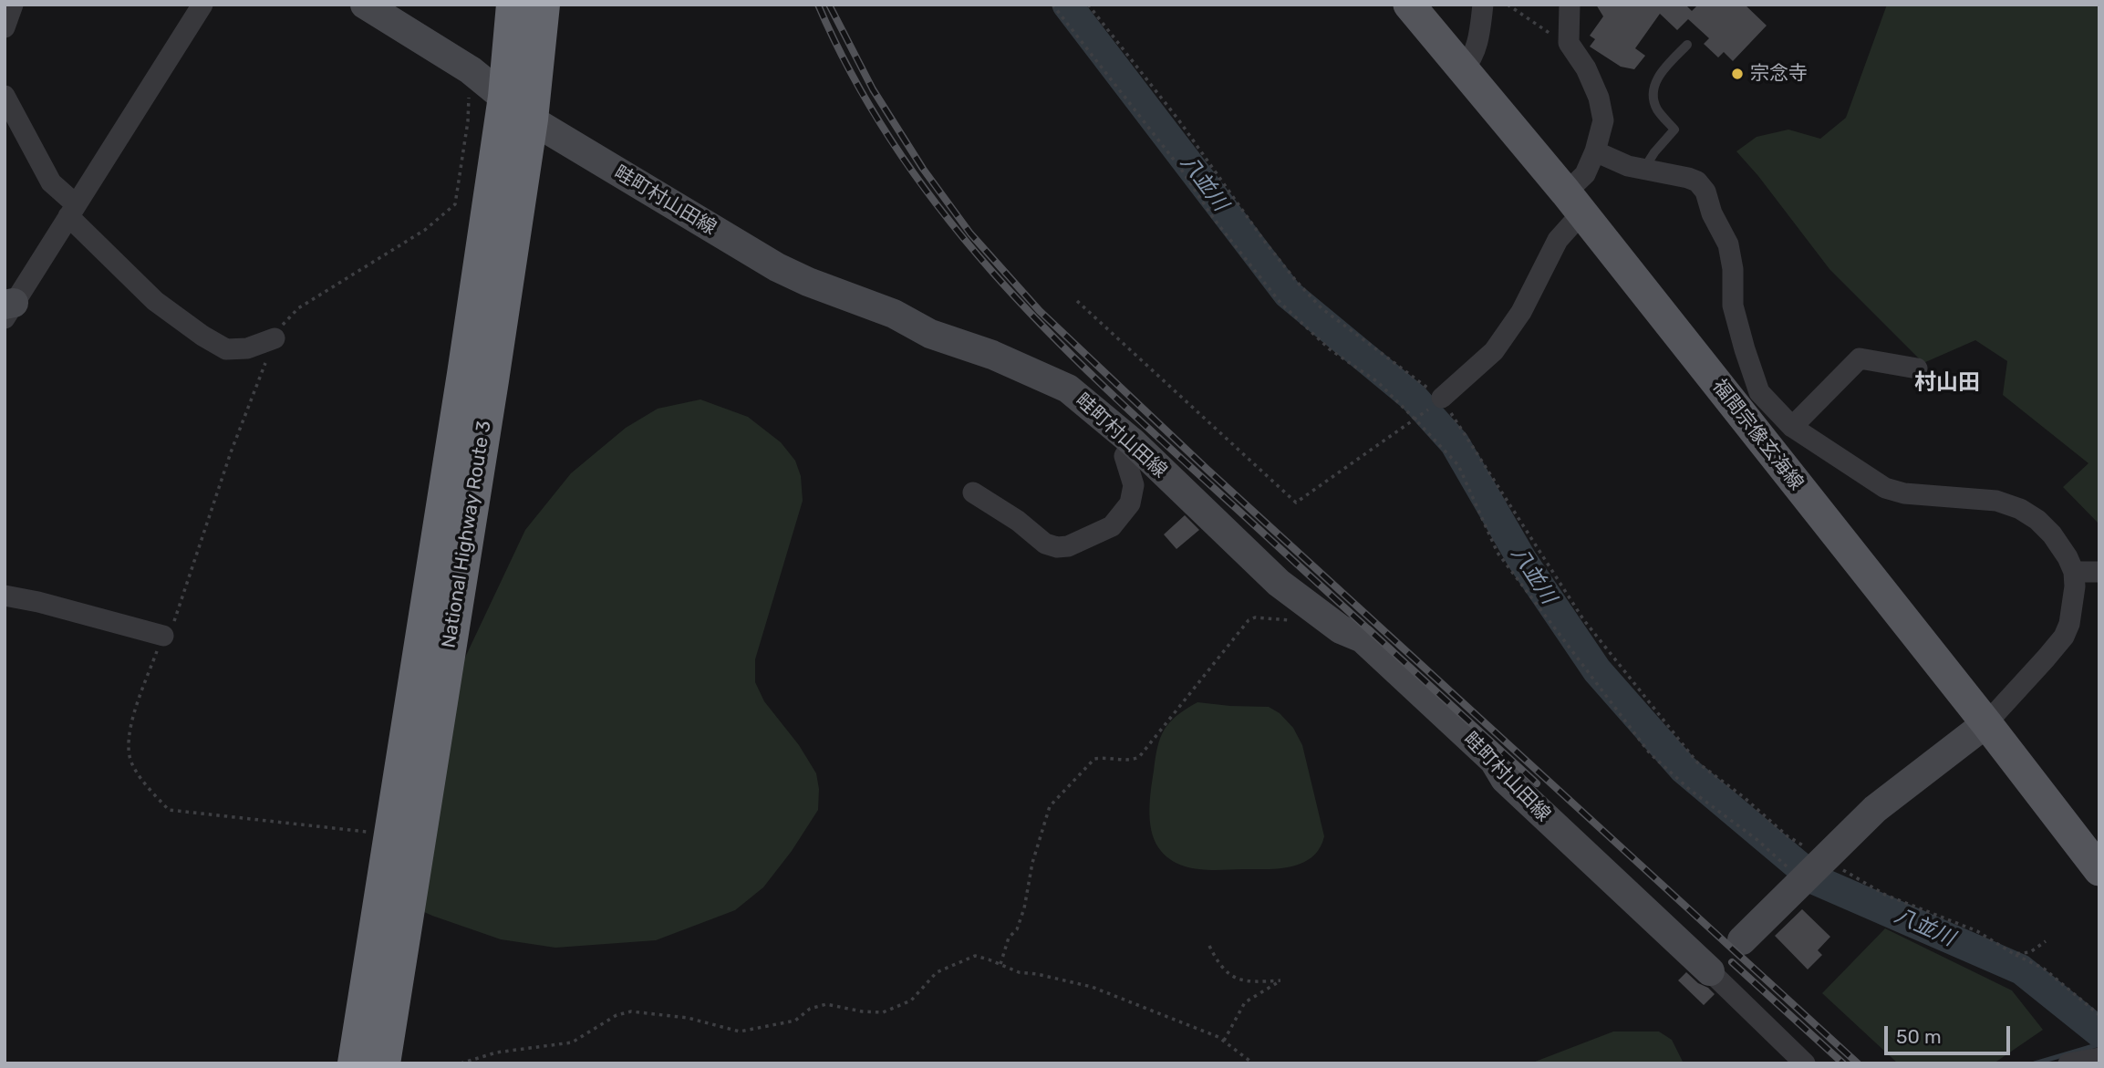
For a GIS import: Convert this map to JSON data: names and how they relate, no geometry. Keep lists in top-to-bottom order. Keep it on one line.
{"streets":{"highway":["National Highway Route 3"],"main road":["畦町村山田線","福間宗像玄海線"]},"crossings":[["畦町村山田線","National Highway Route 3"]],"districts":["村山田"],"water":["八並川"],"places":["宗念寺"],"scale_bar":"50 m"}
